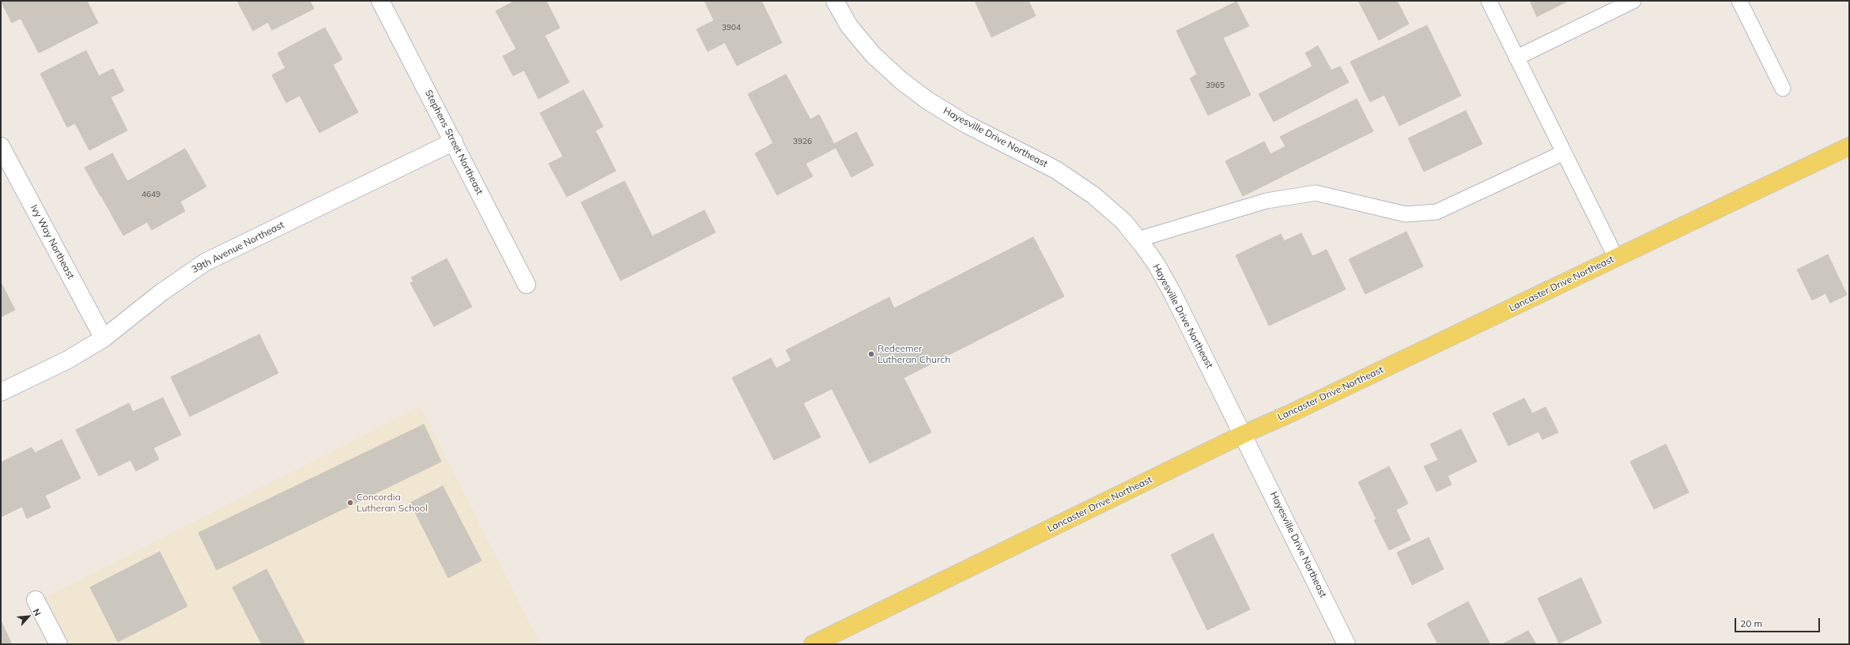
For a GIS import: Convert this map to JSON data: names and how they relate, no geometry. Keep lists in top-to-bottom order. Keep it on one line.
{"streets":{"main road":["Lancaster Drive Northeast"],"street":["Hayesville Drive Northeast","Stephens Street Northeast","Ivy Way Northeast","39th Avenue Northeast"]},"crossings":[["Hayesville Drive Northeast","Lancaster Drive Northeast"],["Stephens Street Northeast","39th Avenue Northeast"],["Ivy Way Northeast","39th Avenue Northeast"]],"places":["Redeemer Lutheran Church","Concordia Lutheran School"],"house_numbers":["3904","3965","3926","4649"],"scale_bar":"20 m","north":"top right"}
